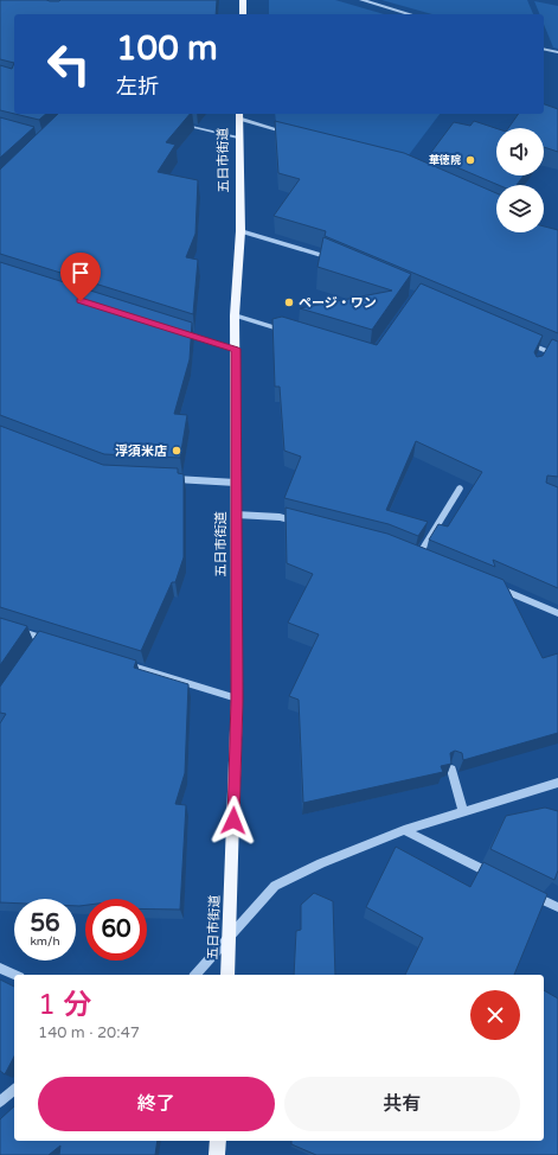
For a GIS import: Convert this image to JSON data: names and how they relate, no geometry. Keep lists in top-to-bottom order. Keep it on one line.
{"streets":{"main road":["五日市街道"]},"places":["華徳院","ページ・ワン","浮須米店"],"page":{"turn":["100 m","左折"],"speed":"56 km/h","limit":"60","heading":["1 分","140 m · 20:47"],"buttons":["終了","共有"]}}
